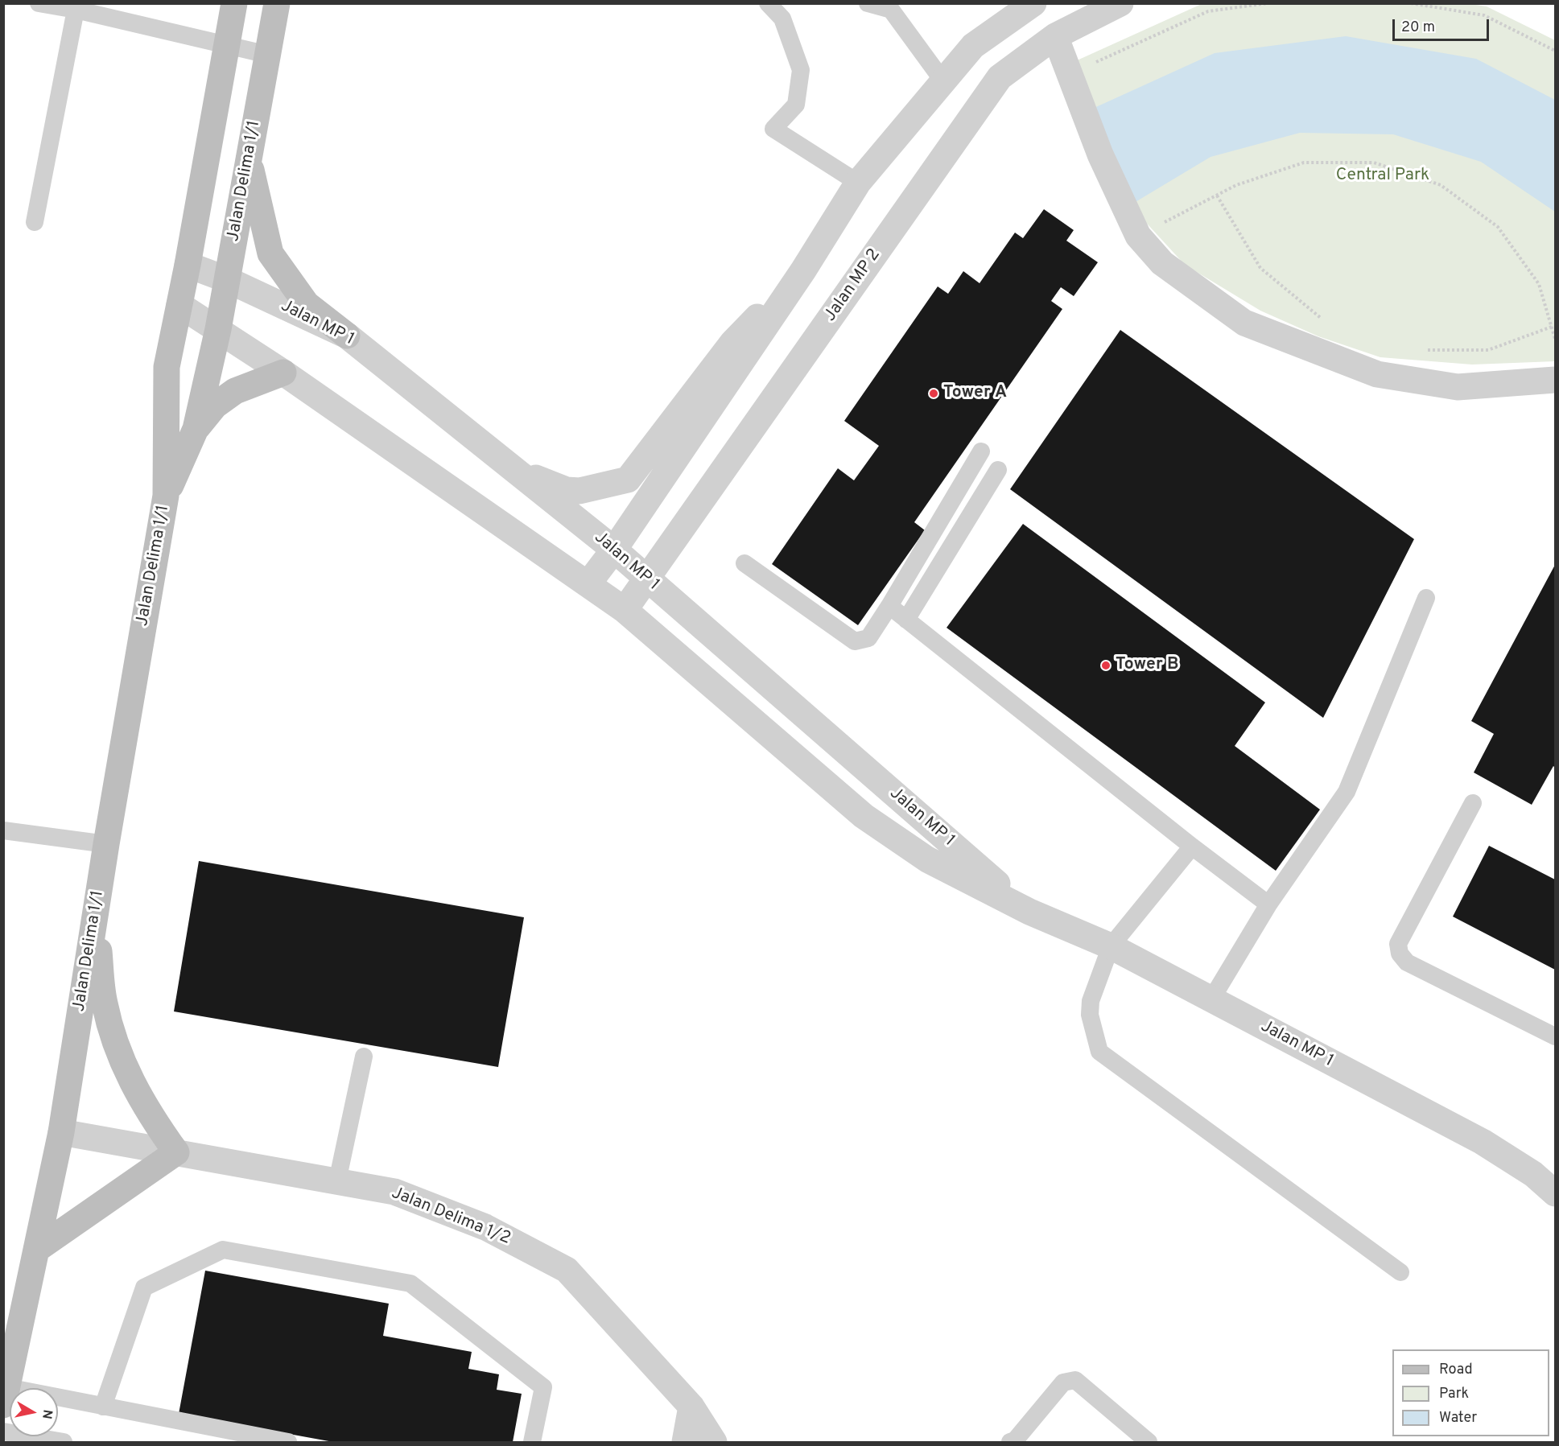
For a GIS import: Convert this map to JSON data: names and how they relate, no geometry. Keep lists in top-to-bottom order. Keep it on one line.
{"streets":{"street":["Jalan Delima 1/1","Jalan MP 2","Jalan MP 1","Jalan Delima 1/2"]},"crossings":[["Jalan Delima 1/1","Jalan MP 1"],["Jalan Delima 1/1","Jalan Delima 1/2"],["Jalan MP 2","Jalan MP 1"]],"parks":["Central Park"],"places":["Tower A","Tower B"],"legend":["Road","Park","Water"],"scale_bar":"20 m","north":"right"}
